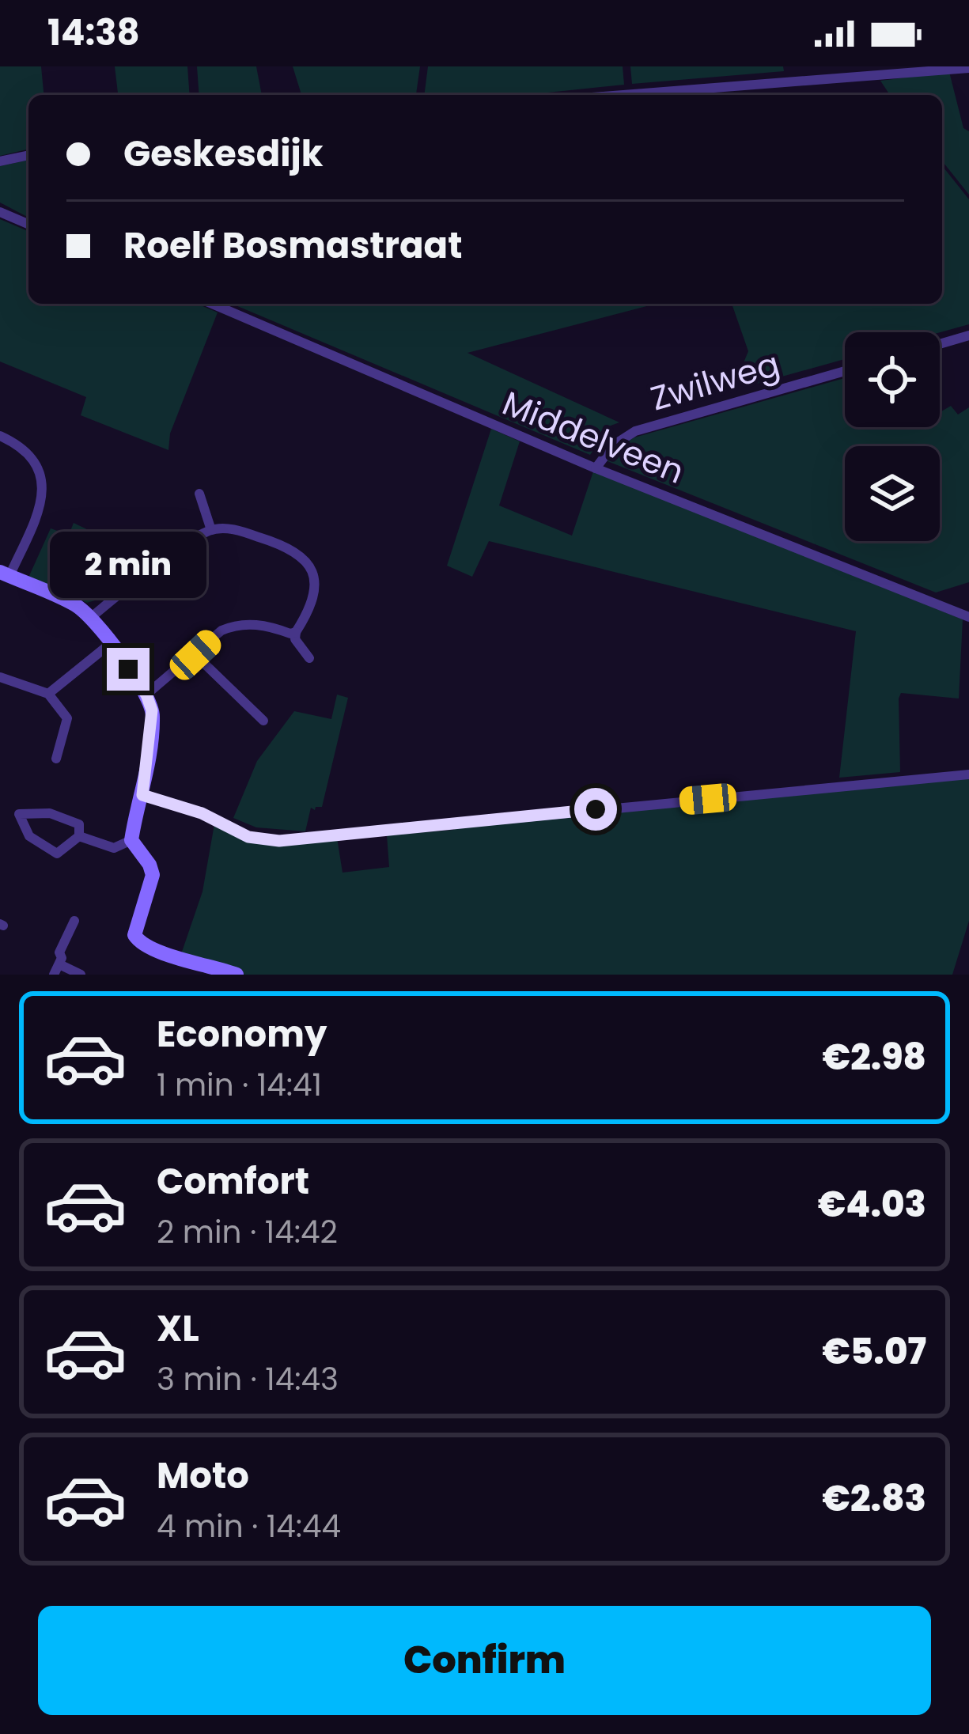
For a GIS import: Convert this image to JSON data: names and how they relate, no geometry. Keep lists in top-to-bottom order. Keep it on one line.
{"streets":{"street":["Zwilweg","Middelveen"]},"crossings":[["Zwilweg","Middelveen"]],"page":{"status":"14:38","banner":["Geskesdijk","Roelf Bosmastraat"],"bubble":"2 min","list":[{"name":"Economy","note":"1 min · 14:41","value":"€2.98"},{"name":"Comfort","note":"2 min · 14:42","value":"€4.03"},{"name":"XL","note":"3 min · 14:43","value":"€5.07"},{"name":"Moto","note":"4 min · 14:44","value":"€2.83"}],"buttons":"Confirm"}}
